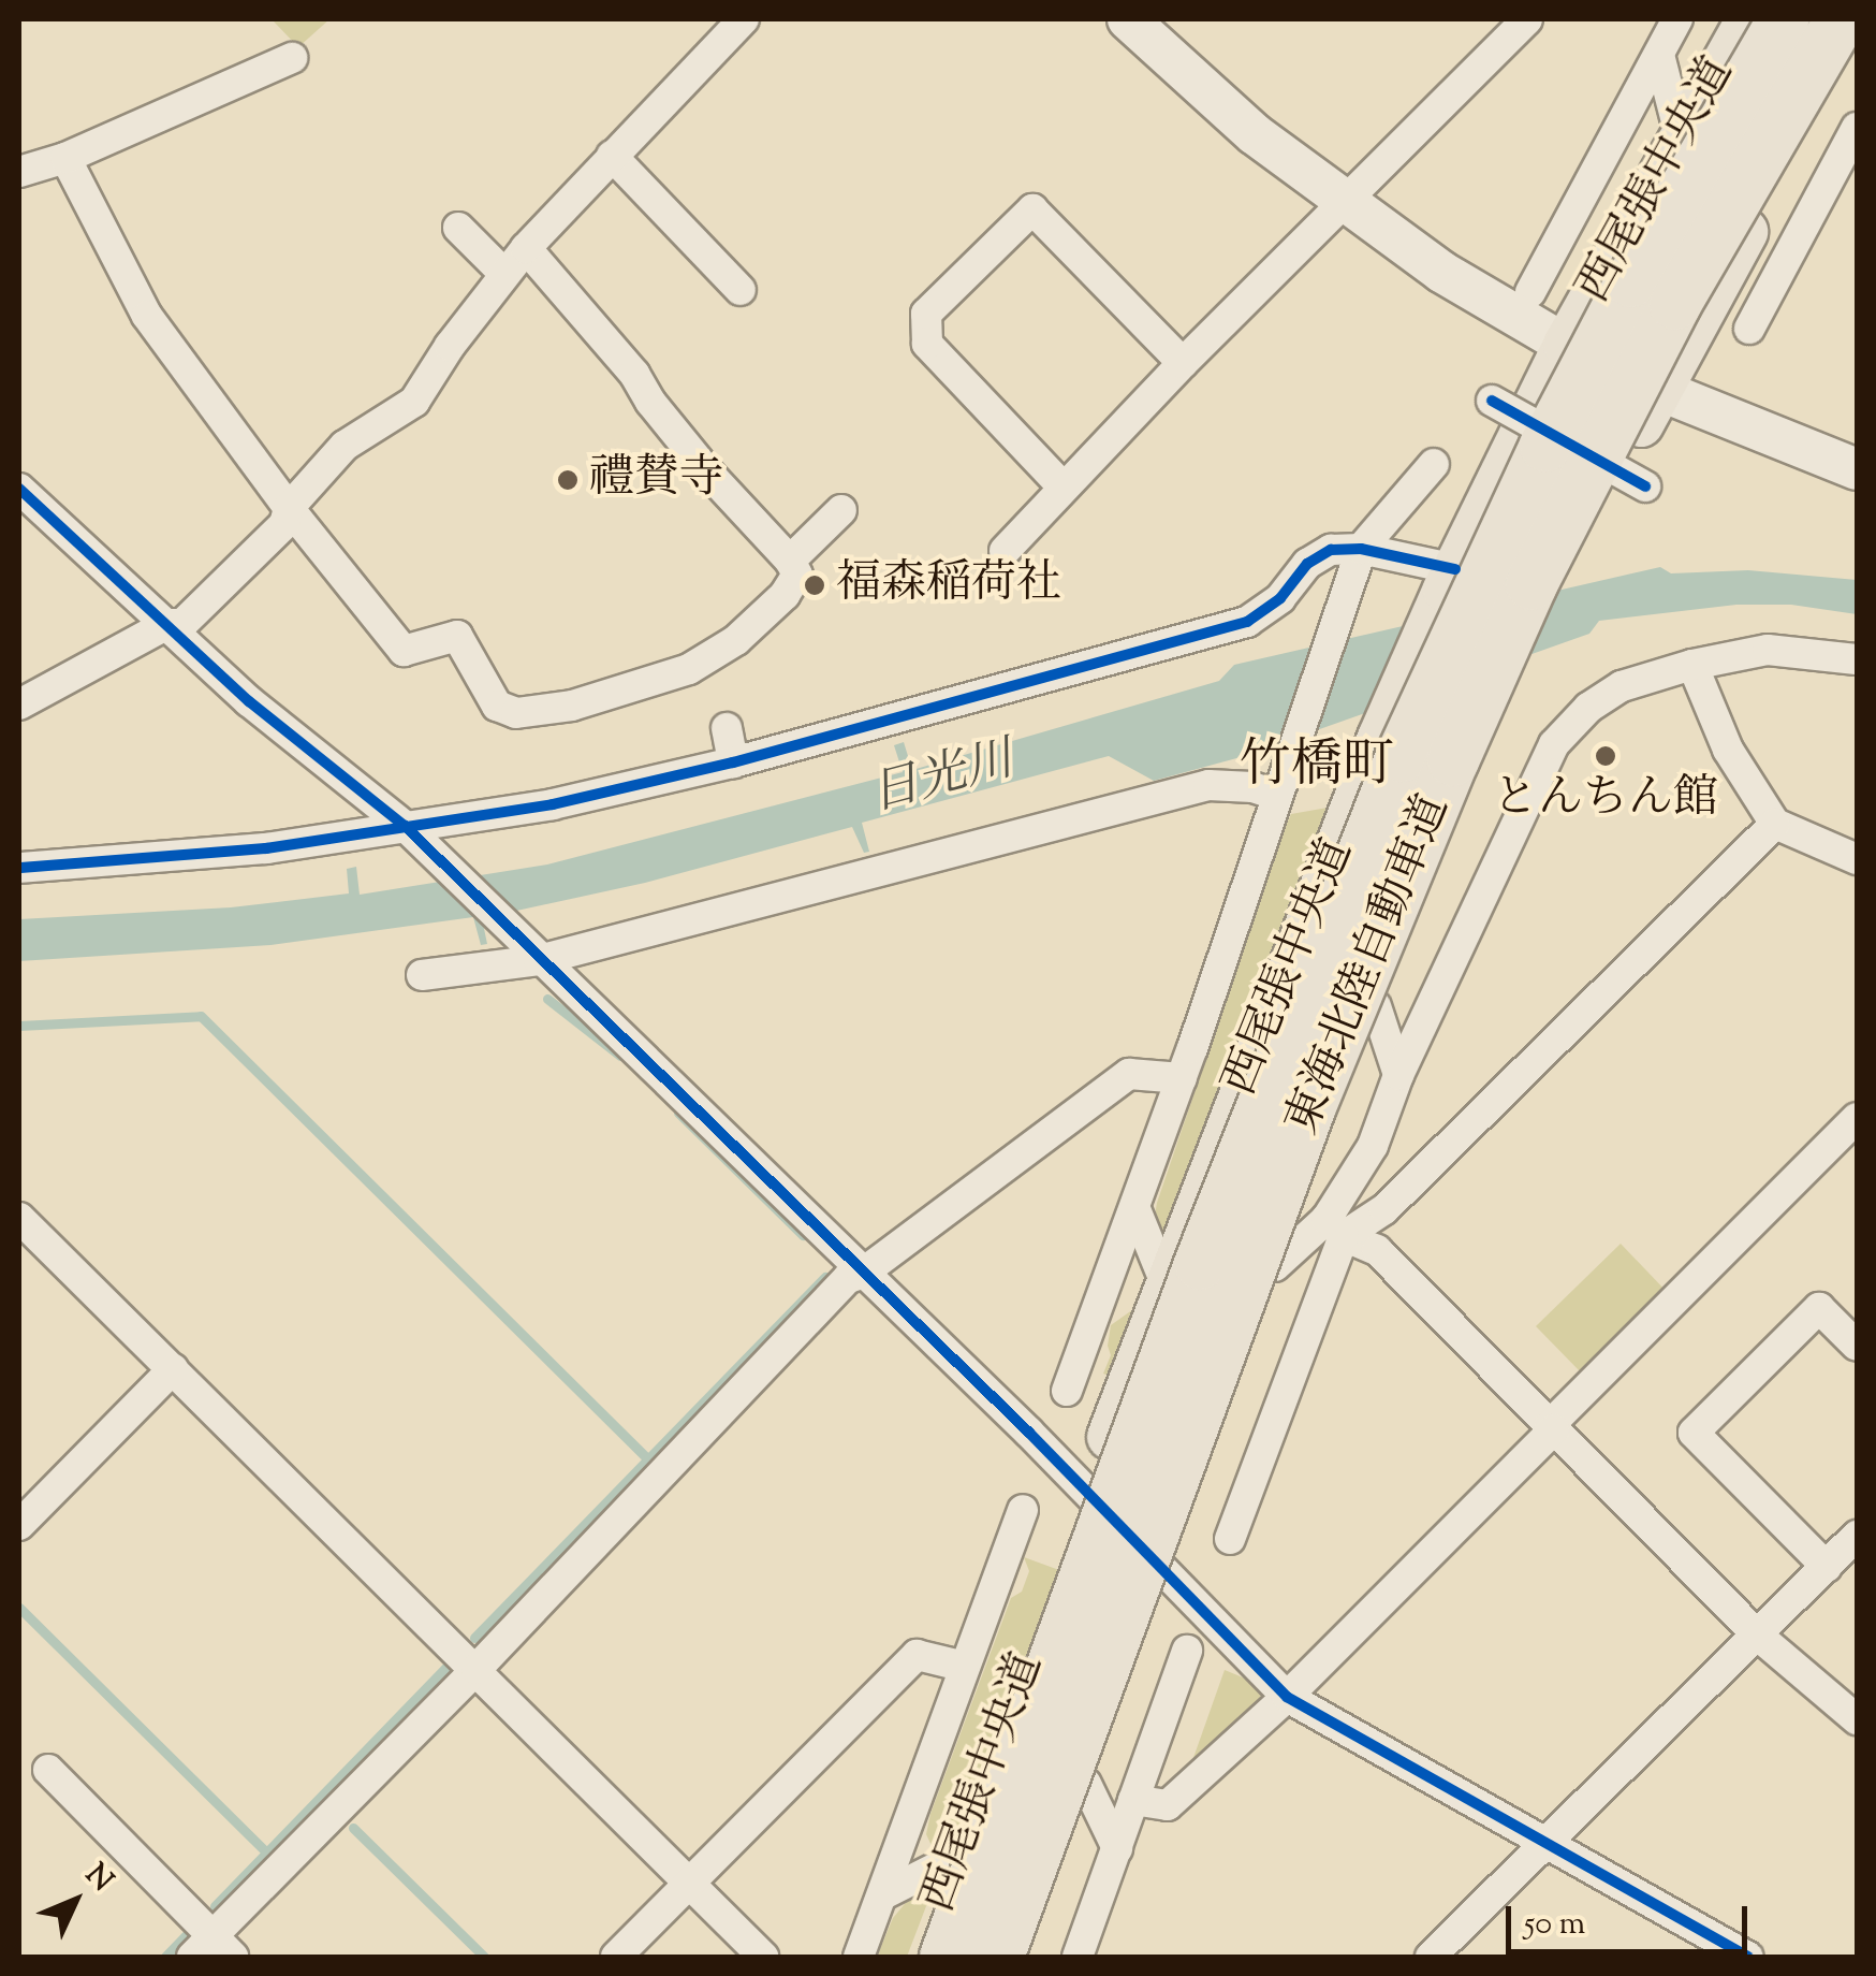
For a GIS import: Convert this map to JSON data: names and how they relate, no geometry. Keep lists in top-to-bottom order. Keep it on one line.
{"streets":{"highway":["東海北陸自動車道"],"main road":["西尾張中央道"]},"districts":["竹橋町"],"water":["日光川"],"places":["禮賛寺","福森稲荷社","とんちん館"],"scale_bar":"50 m","north":"top right"}
